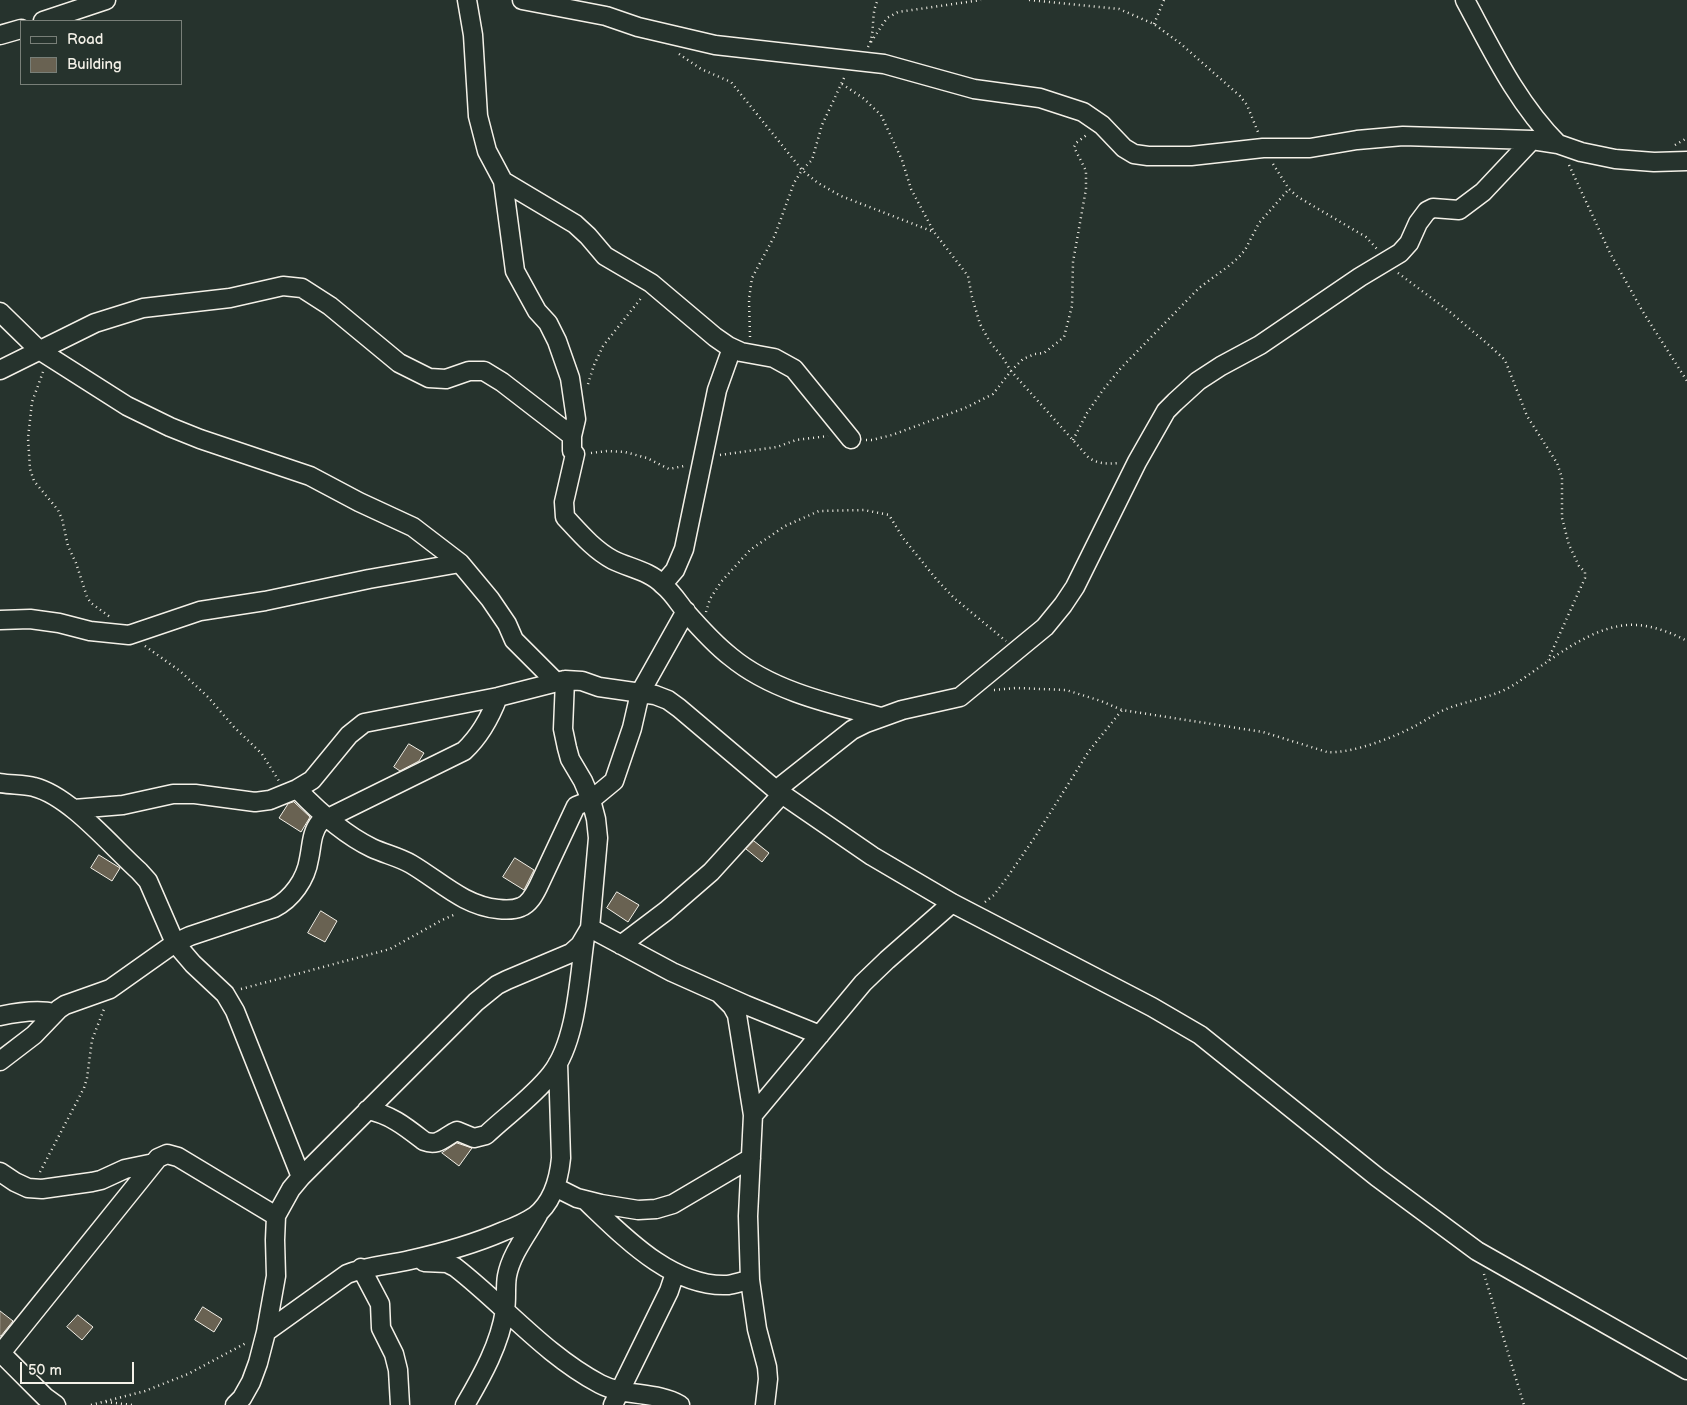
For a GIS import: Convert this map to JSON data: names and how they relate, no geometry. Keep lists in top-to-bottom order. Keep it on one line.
{"legend":["Road","Building"],"scale_bar":"50 m"}
